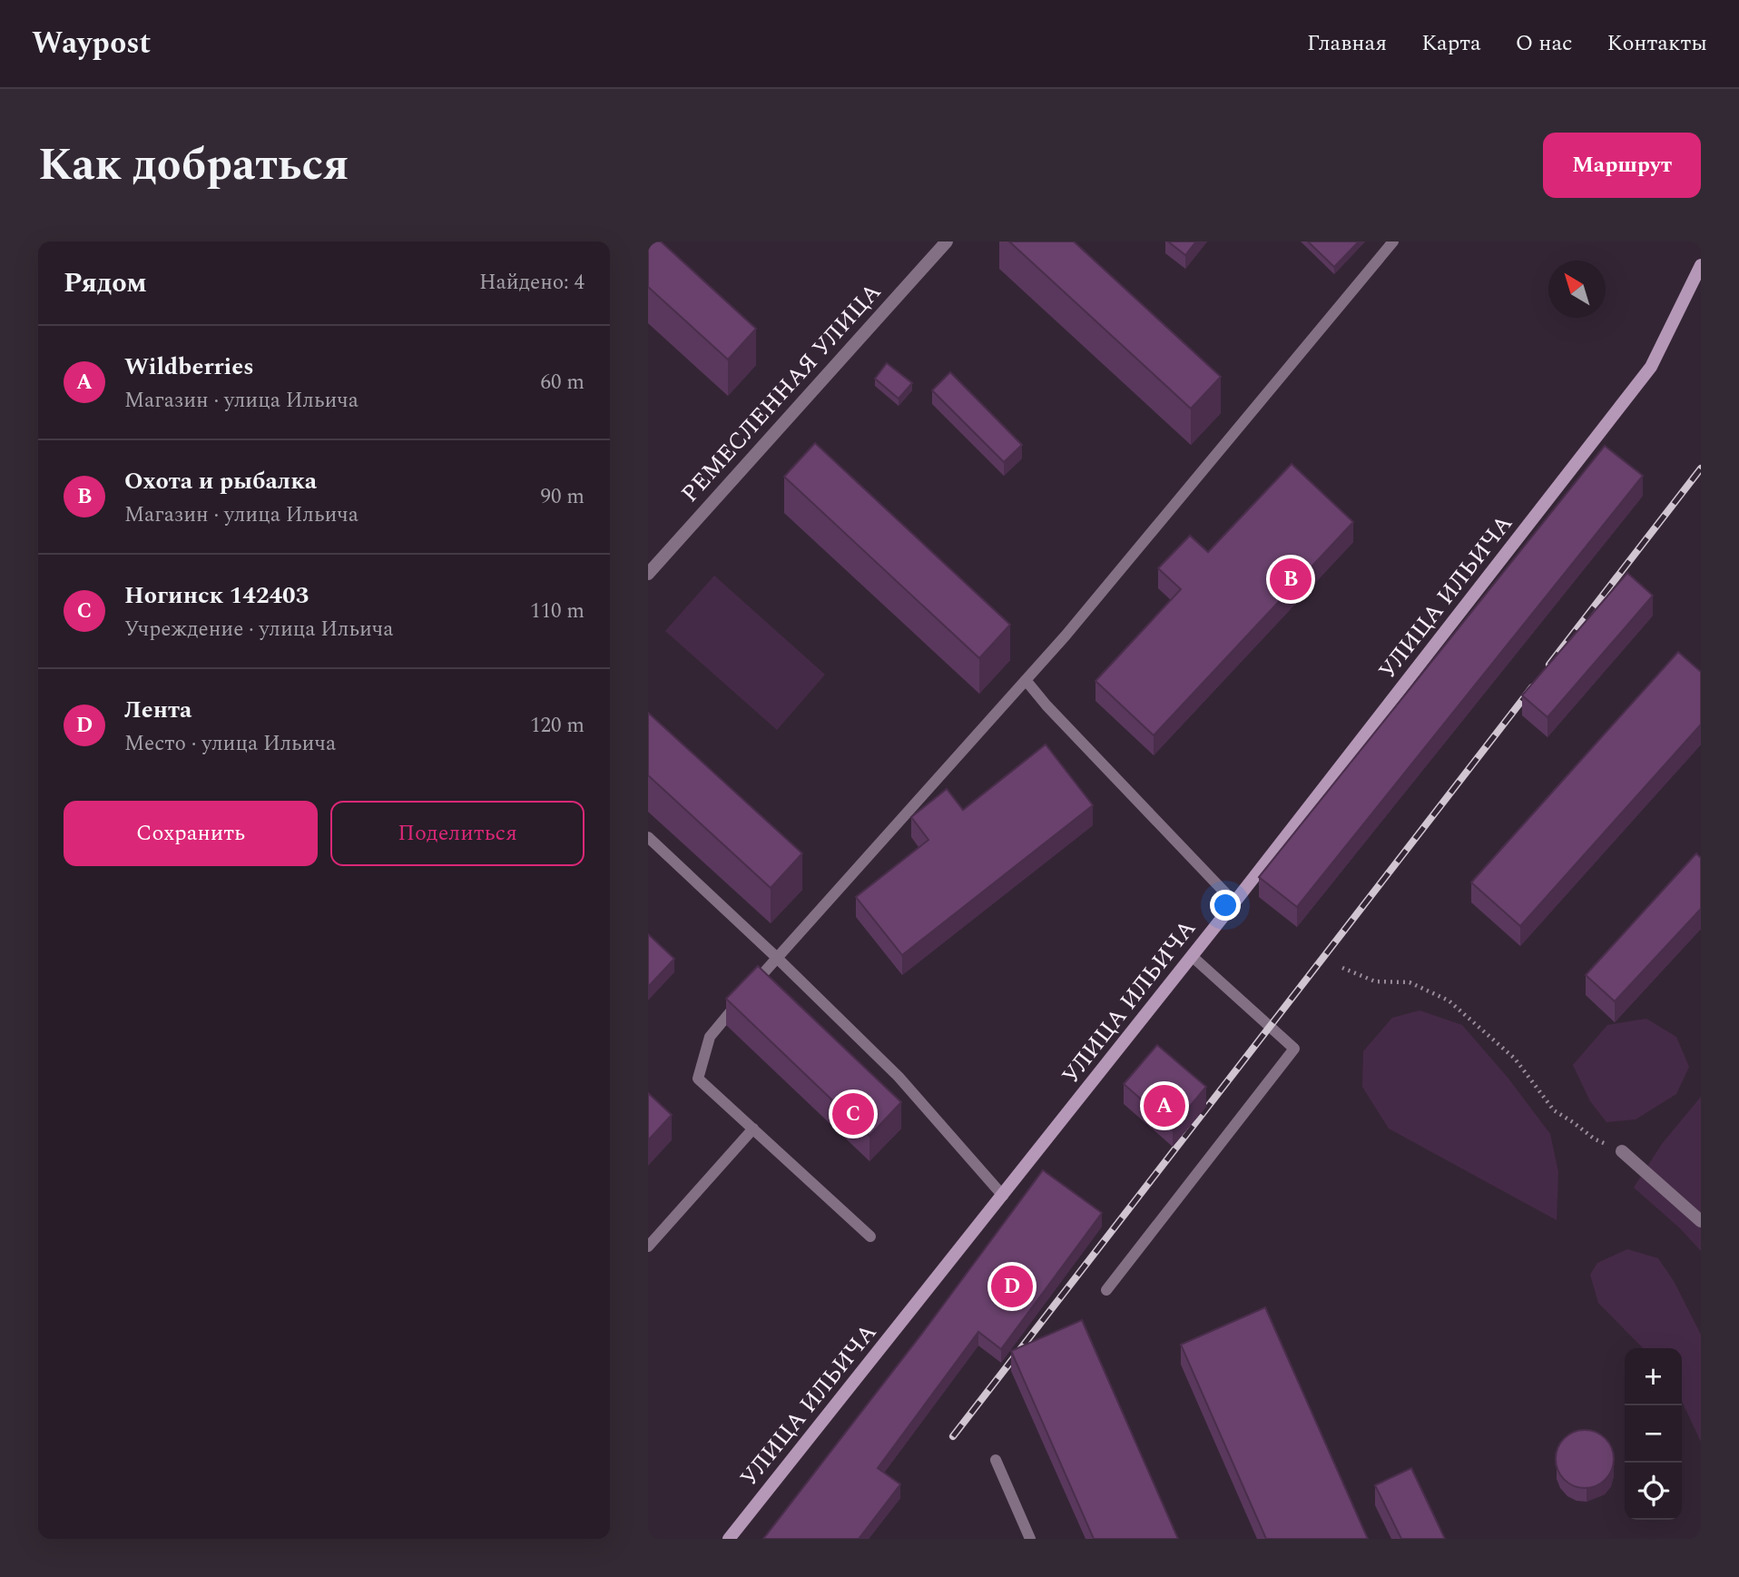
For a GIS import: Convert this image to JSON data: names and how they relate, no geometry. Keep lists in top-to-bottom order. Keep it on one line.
{"streets":{"main road":["УЛИЦА ИЛЬИЧА"],"street":["РЕМЕСЛЕННАЯ УЛИЦА"]},"north":"top left","page":{"header":"Waypost","nav":["Главная","Карта","О нас","Контакты"],"title":"Как добраться","buttons":["Маршрут",["Сохранить","Поделиться"]],"heading":["Рядом","Найдено: 4"],"list":[{"mark":"A","name":"Wildberries","note":"Магазин · улица Ильича","value":"60 m"},{"mark":"B","name":"Охота и рыбалка","note":"Магазин · улица Ильича","value":"90 m"},{"mark":"C","name":"Ногинск 142403","note":"Учреждение · улица Ильича","value":"110 m"},{"mark":"D","name":"Лента","note":"Место · улица Ильича","value":"120 m"}],"pins":["B","A","C","D"],"map_buttons":["+","−"]}}
